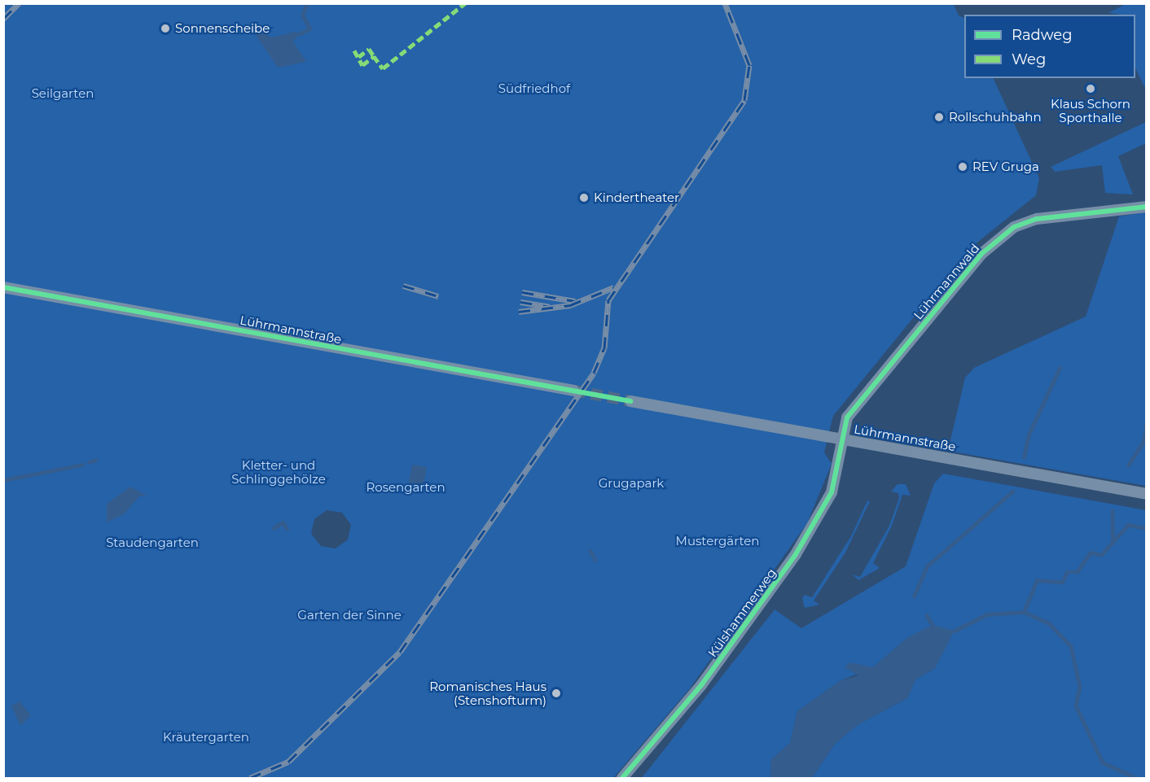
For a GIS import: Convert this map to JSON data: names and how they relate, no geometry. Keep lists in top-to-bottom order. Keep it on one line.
{"streets":{"street":["Lührmannwald","Lührmannstraße","Külshammerweg"]},"crossings":[["Lührmannwald","Lührmannstraße"],["Lührmannwald","Külshammerweg"],["Lührmannstraße","Külshammerweg"]],"parks":["Südfriedhof","Seilgarten","Kletter- und Schlinggehölze","Grugapark","Rosengarten","Mustergärten","Staudengarten","Garten der Sinne","Kräutergarten"],"places":["Sonnenscheibe","Klaus Schorn Sporthalle","Rollschuhbahn","REV Gruga","Kindertheater","Romanisches Haus (Stenshofturm)"],"legend":["Radweg","Weg"]}
